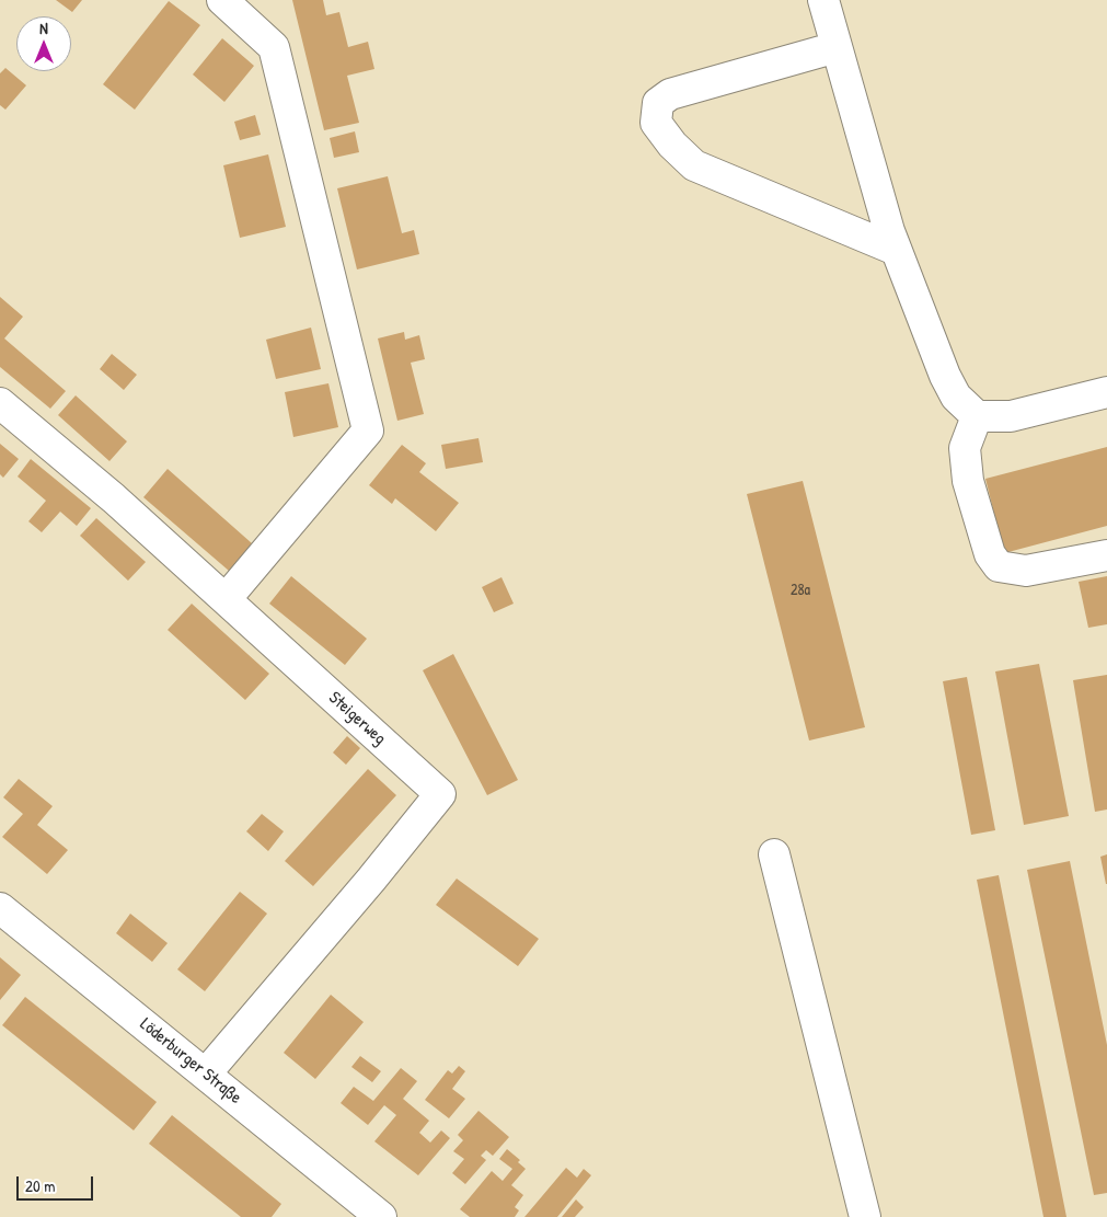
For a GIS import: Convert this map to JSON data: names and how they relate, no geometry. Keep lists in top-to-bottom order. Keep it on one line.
{"streets":{"street":["Steigerweg","Löderburger Straße"]},"crossings":[["Steigerweg","Löderburger Straße"]],"house_numbers":["28a"],"scale_bar":"20 m","north":"top"}
